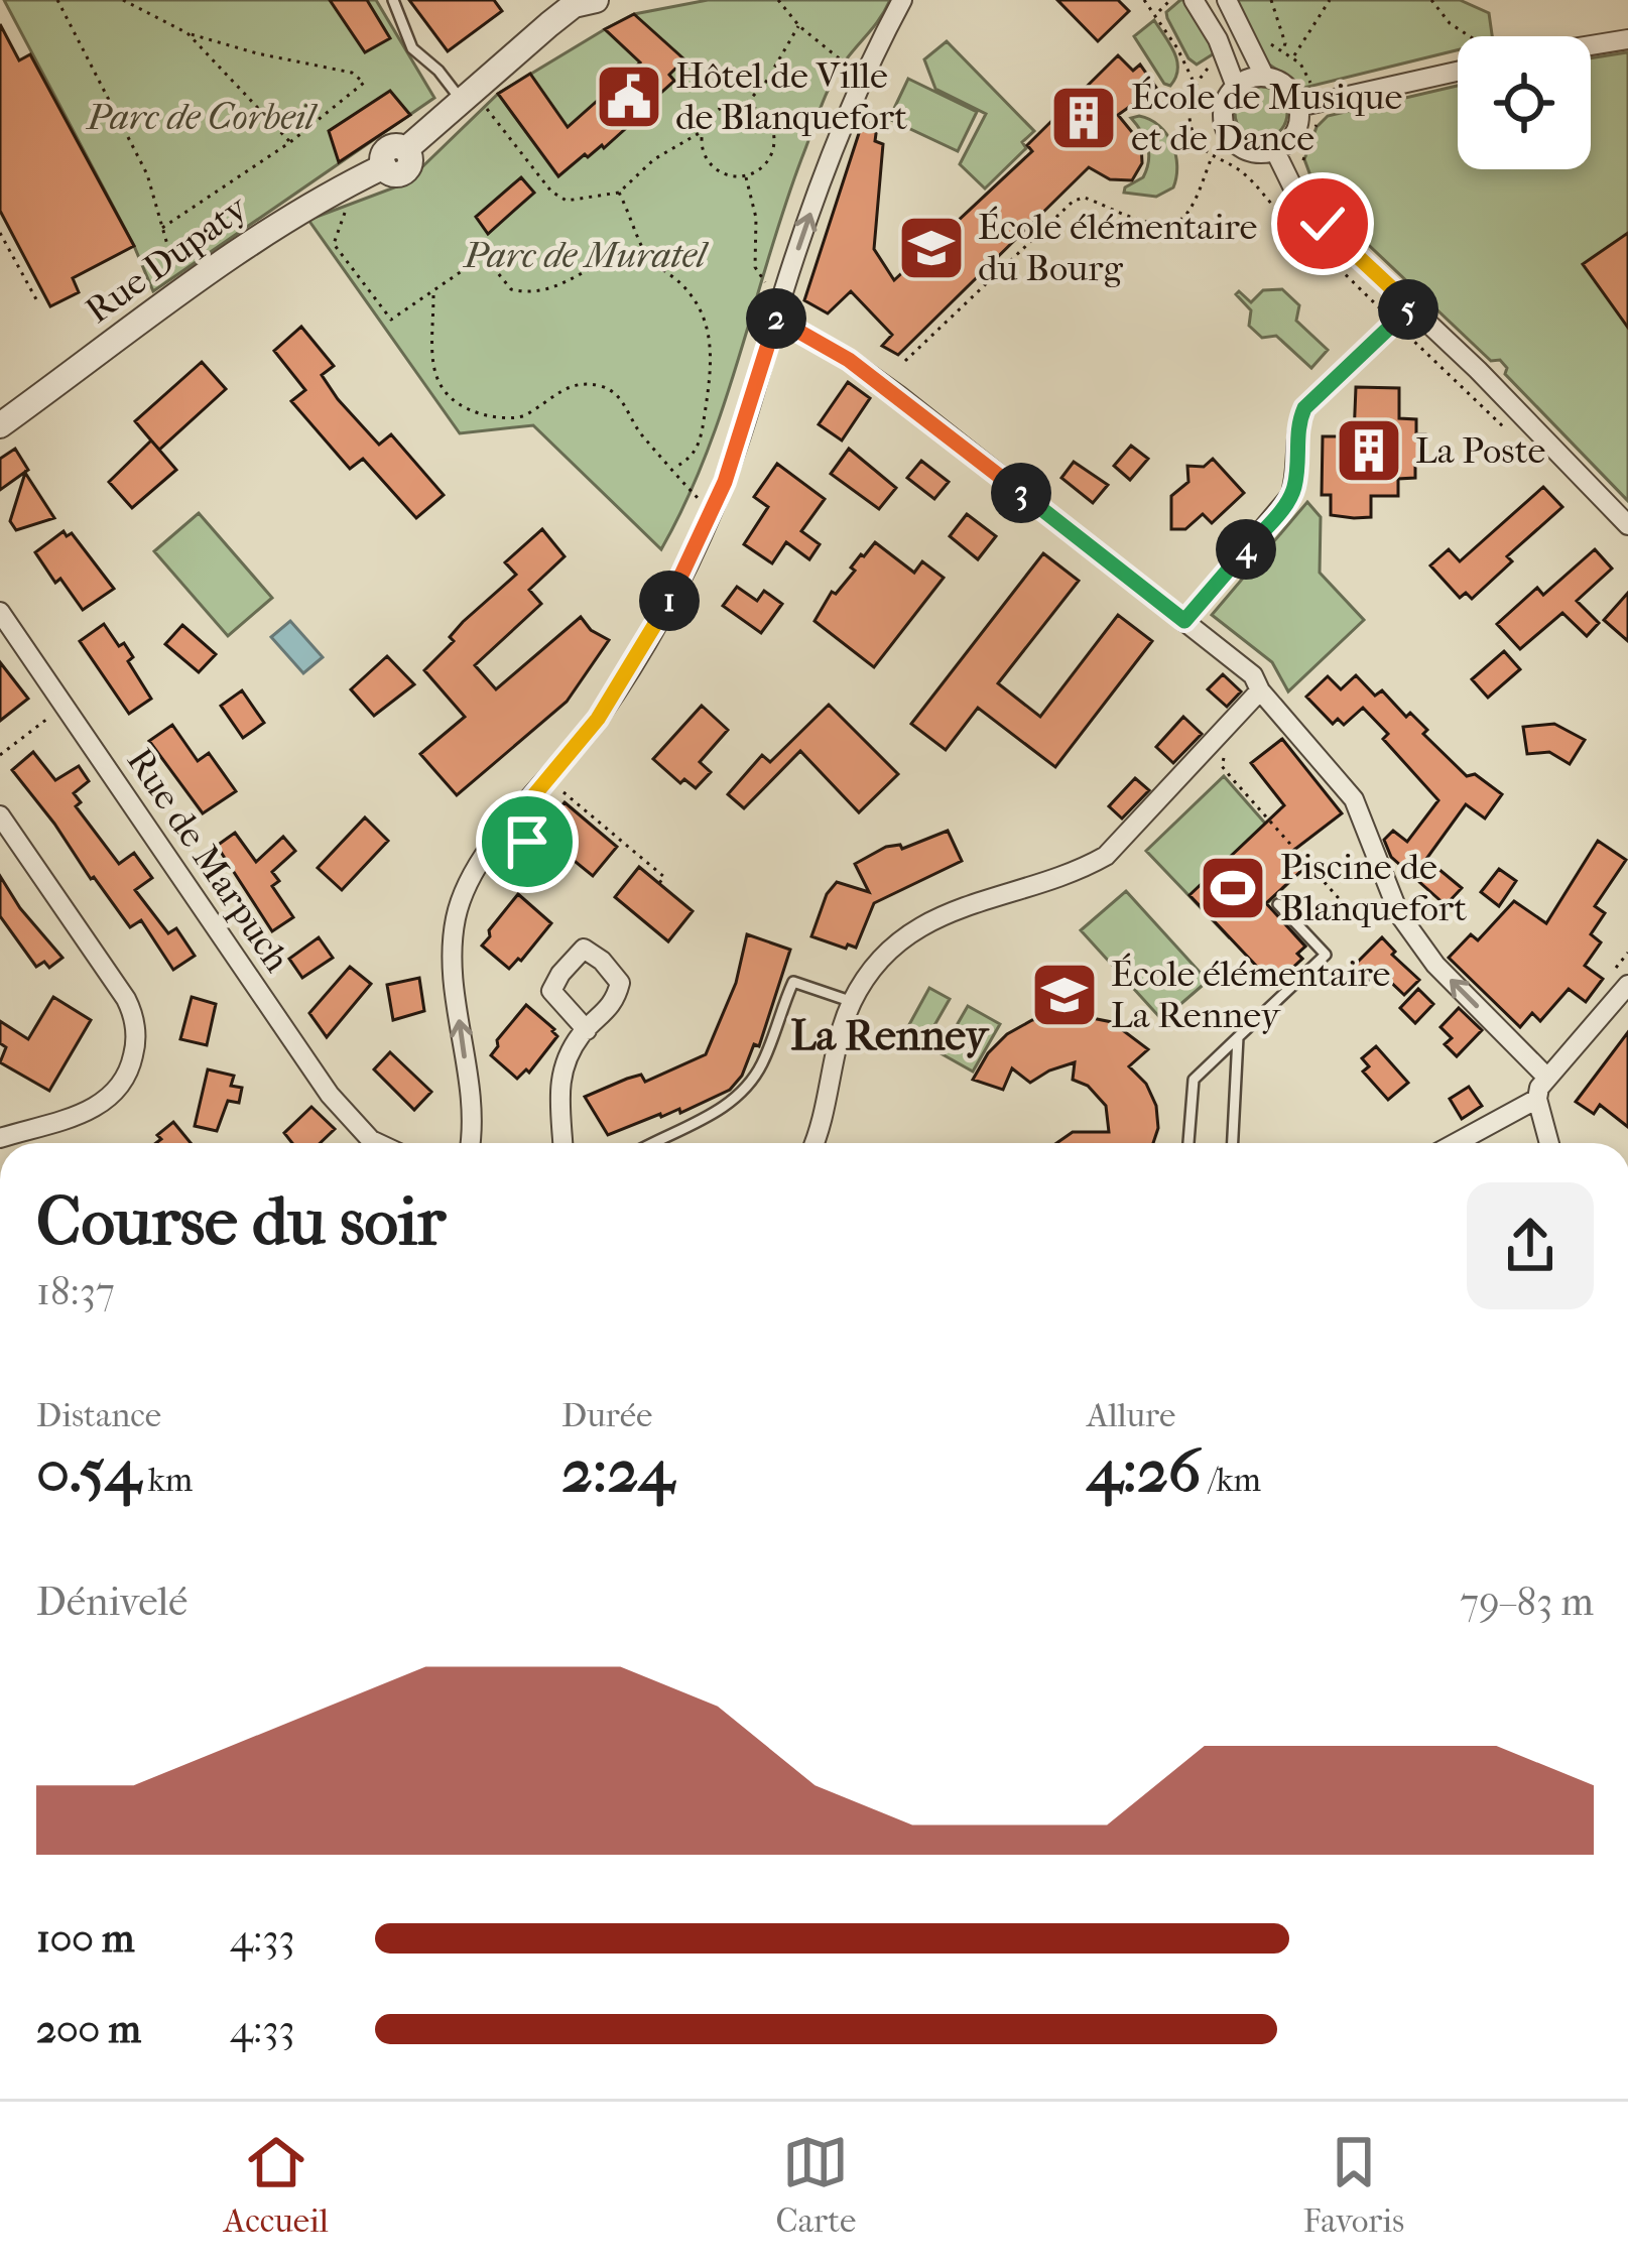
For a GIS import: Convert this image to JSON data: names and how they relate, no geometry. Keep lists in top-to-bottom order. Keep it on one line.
{"streets":{"street":["Rue Dupaty","Rue de Marpuch"]},"districts":["La Renney"],"parks":["Parc de Corbeil","Parc de Muratel"],"places":{"public building":["Hôtel de Ville de Blanquefort"],"building":["École de Musique et de Dance","La Poste"],"school or university":["École élémentaire du Bourg","École élémentaire La Renney"],"sports":["Piscine de Blanquefort"]},"page":{"pins":["5","2","3","4","1"],"heading":["Course du soir","18:37"],"stats":[["Distance","0.54 km"],["Durée","2:24"],["Allure","4:26 /km"]],"chart":["Dénivelé","79–83 m"],"list":[{"name":"100 m","note":"4:33"},{"name":"200 m","note":"4:33"}],"tabs":["Accueil","Carte","Favoris"]}}
